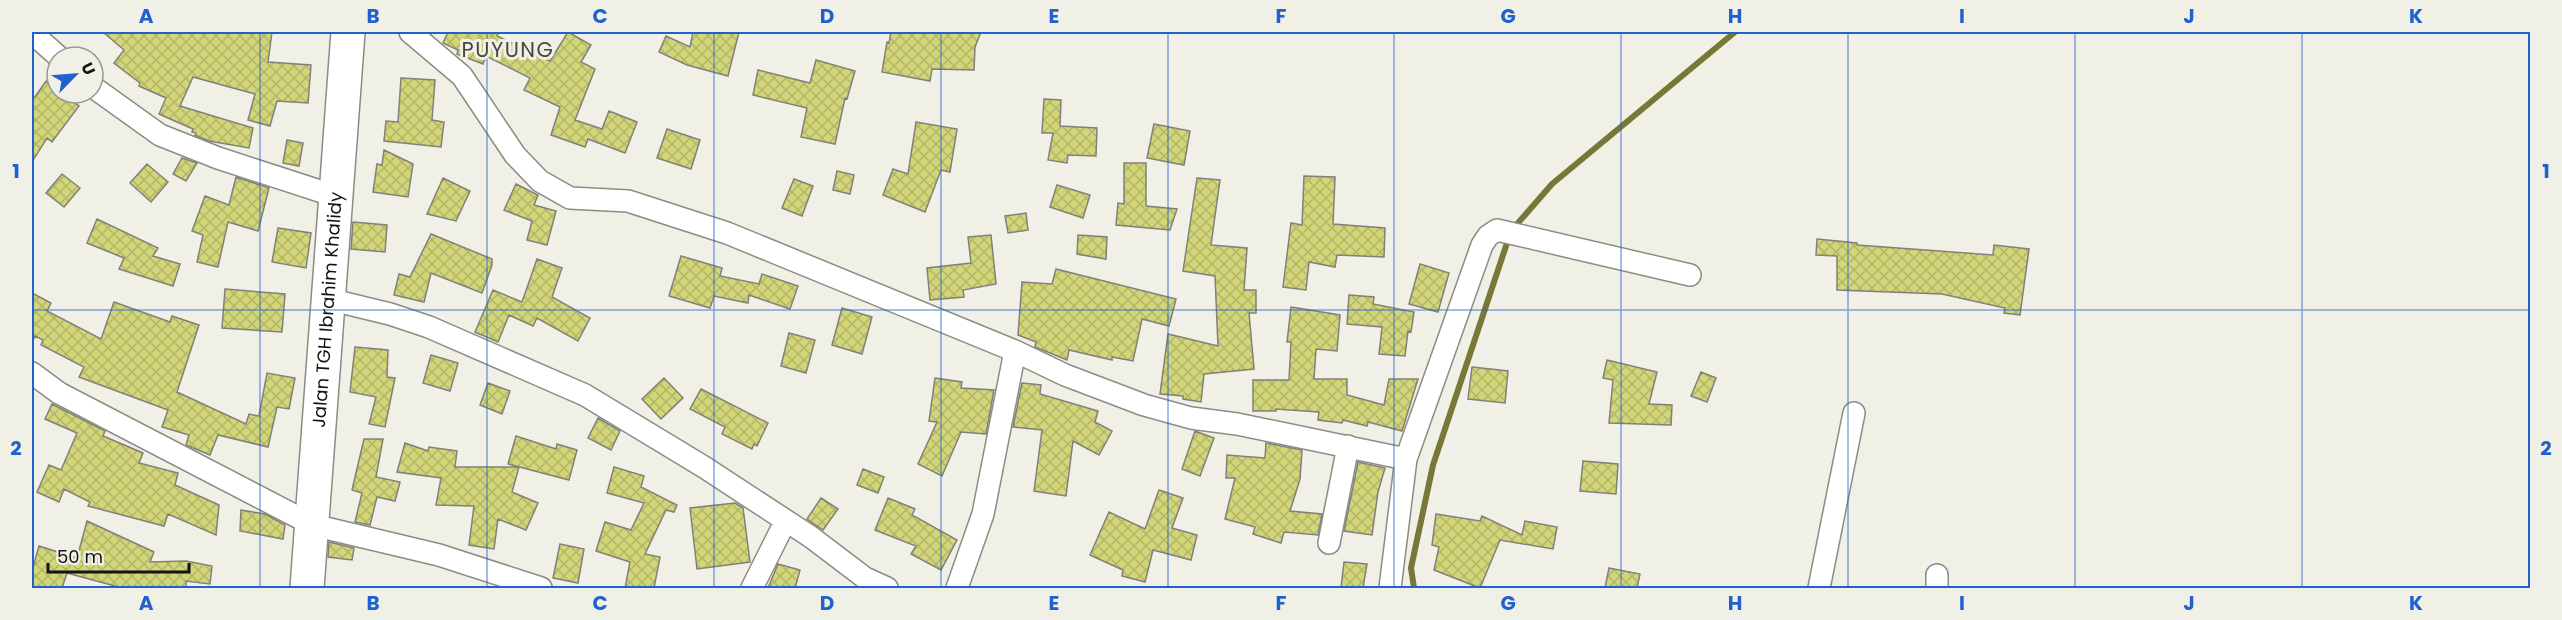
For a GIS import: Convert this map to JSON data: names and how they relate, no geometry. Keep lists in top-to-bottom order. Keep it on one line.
{"streets":{"main road":["Jalan TGH Ibrahim Khalidy"]},"districts":["PUYUNG"],"scale_bar":"50 m","north":"top right","grid":{"columns":["A","B","C","D","E","F","G","H","I","J","K"],"rows":["1","2"]}}
